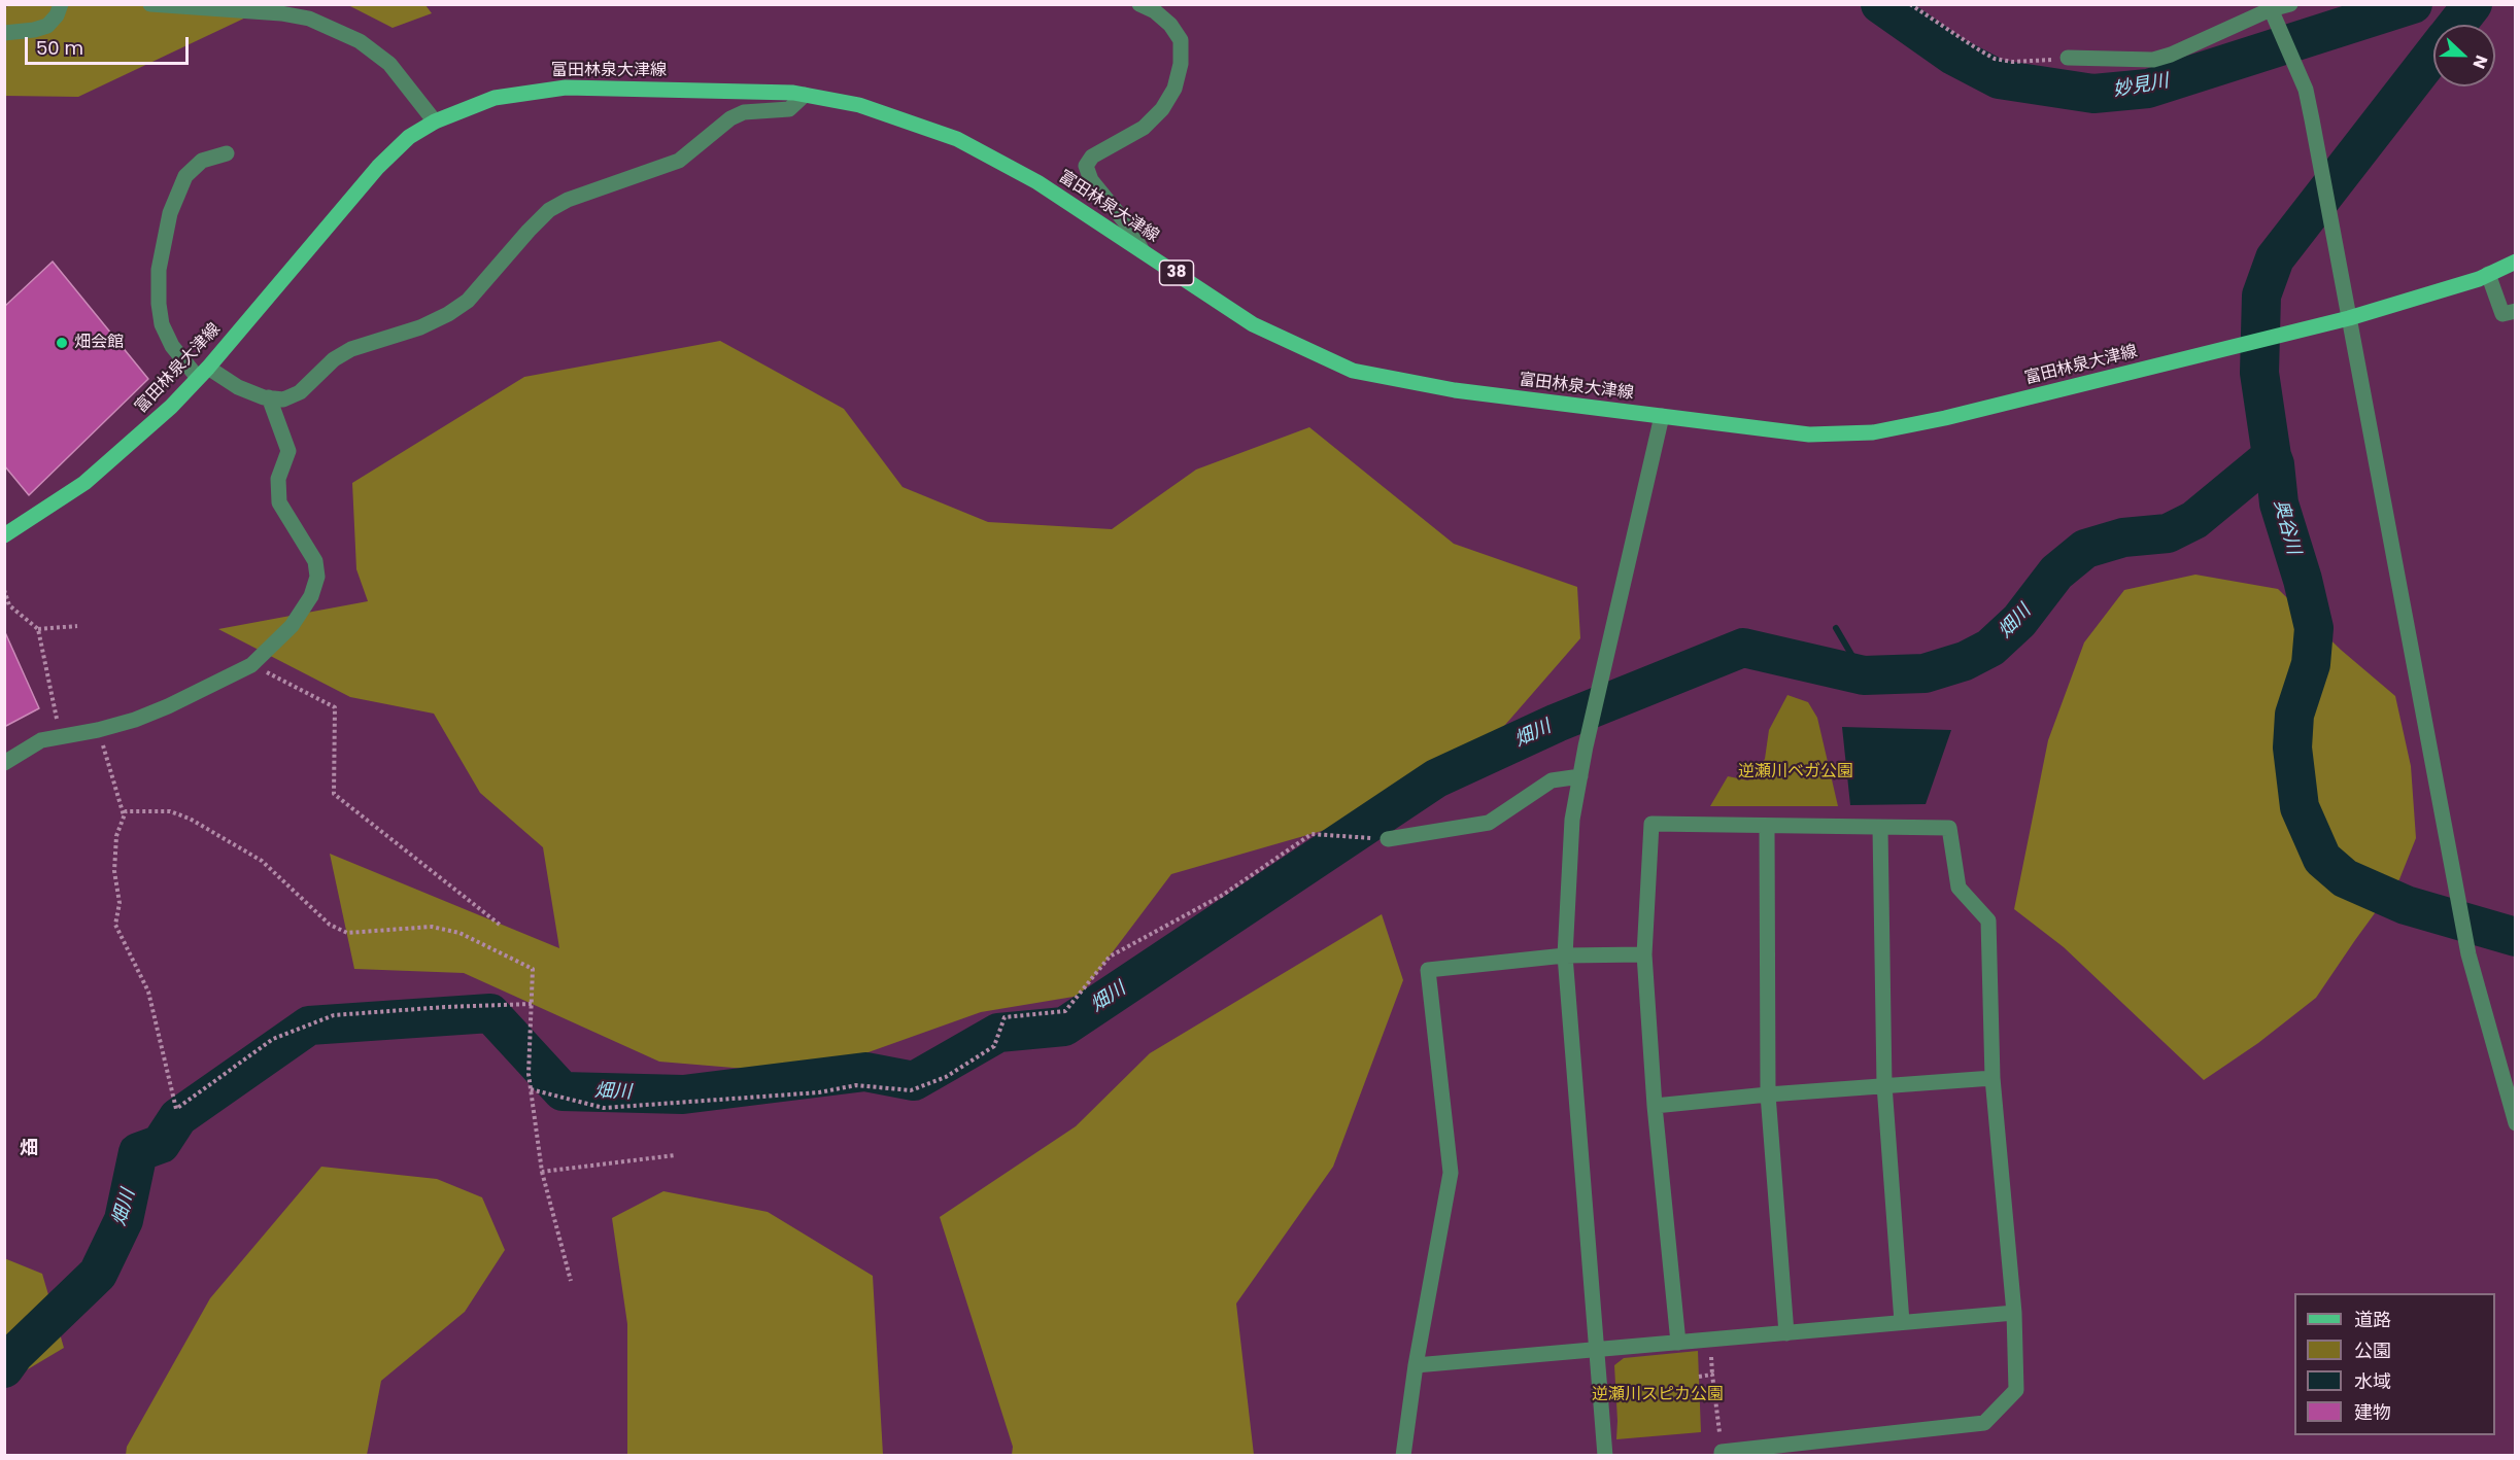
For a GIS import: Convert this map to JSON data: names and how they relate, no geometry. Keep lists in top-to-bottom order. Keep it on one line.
{"streets":{"main road":["富田林泉大津線","38"]},"districts":["畑"],"water":["妙見川","奥谷川","畑川"],"parks":["逆瀬川ベガ公園","逆瀬川スピカ公園"],"places":["畑会館"],"legend":["道路","公園","水域","建物"],"scale_bar":"50 m","north":"right"}
